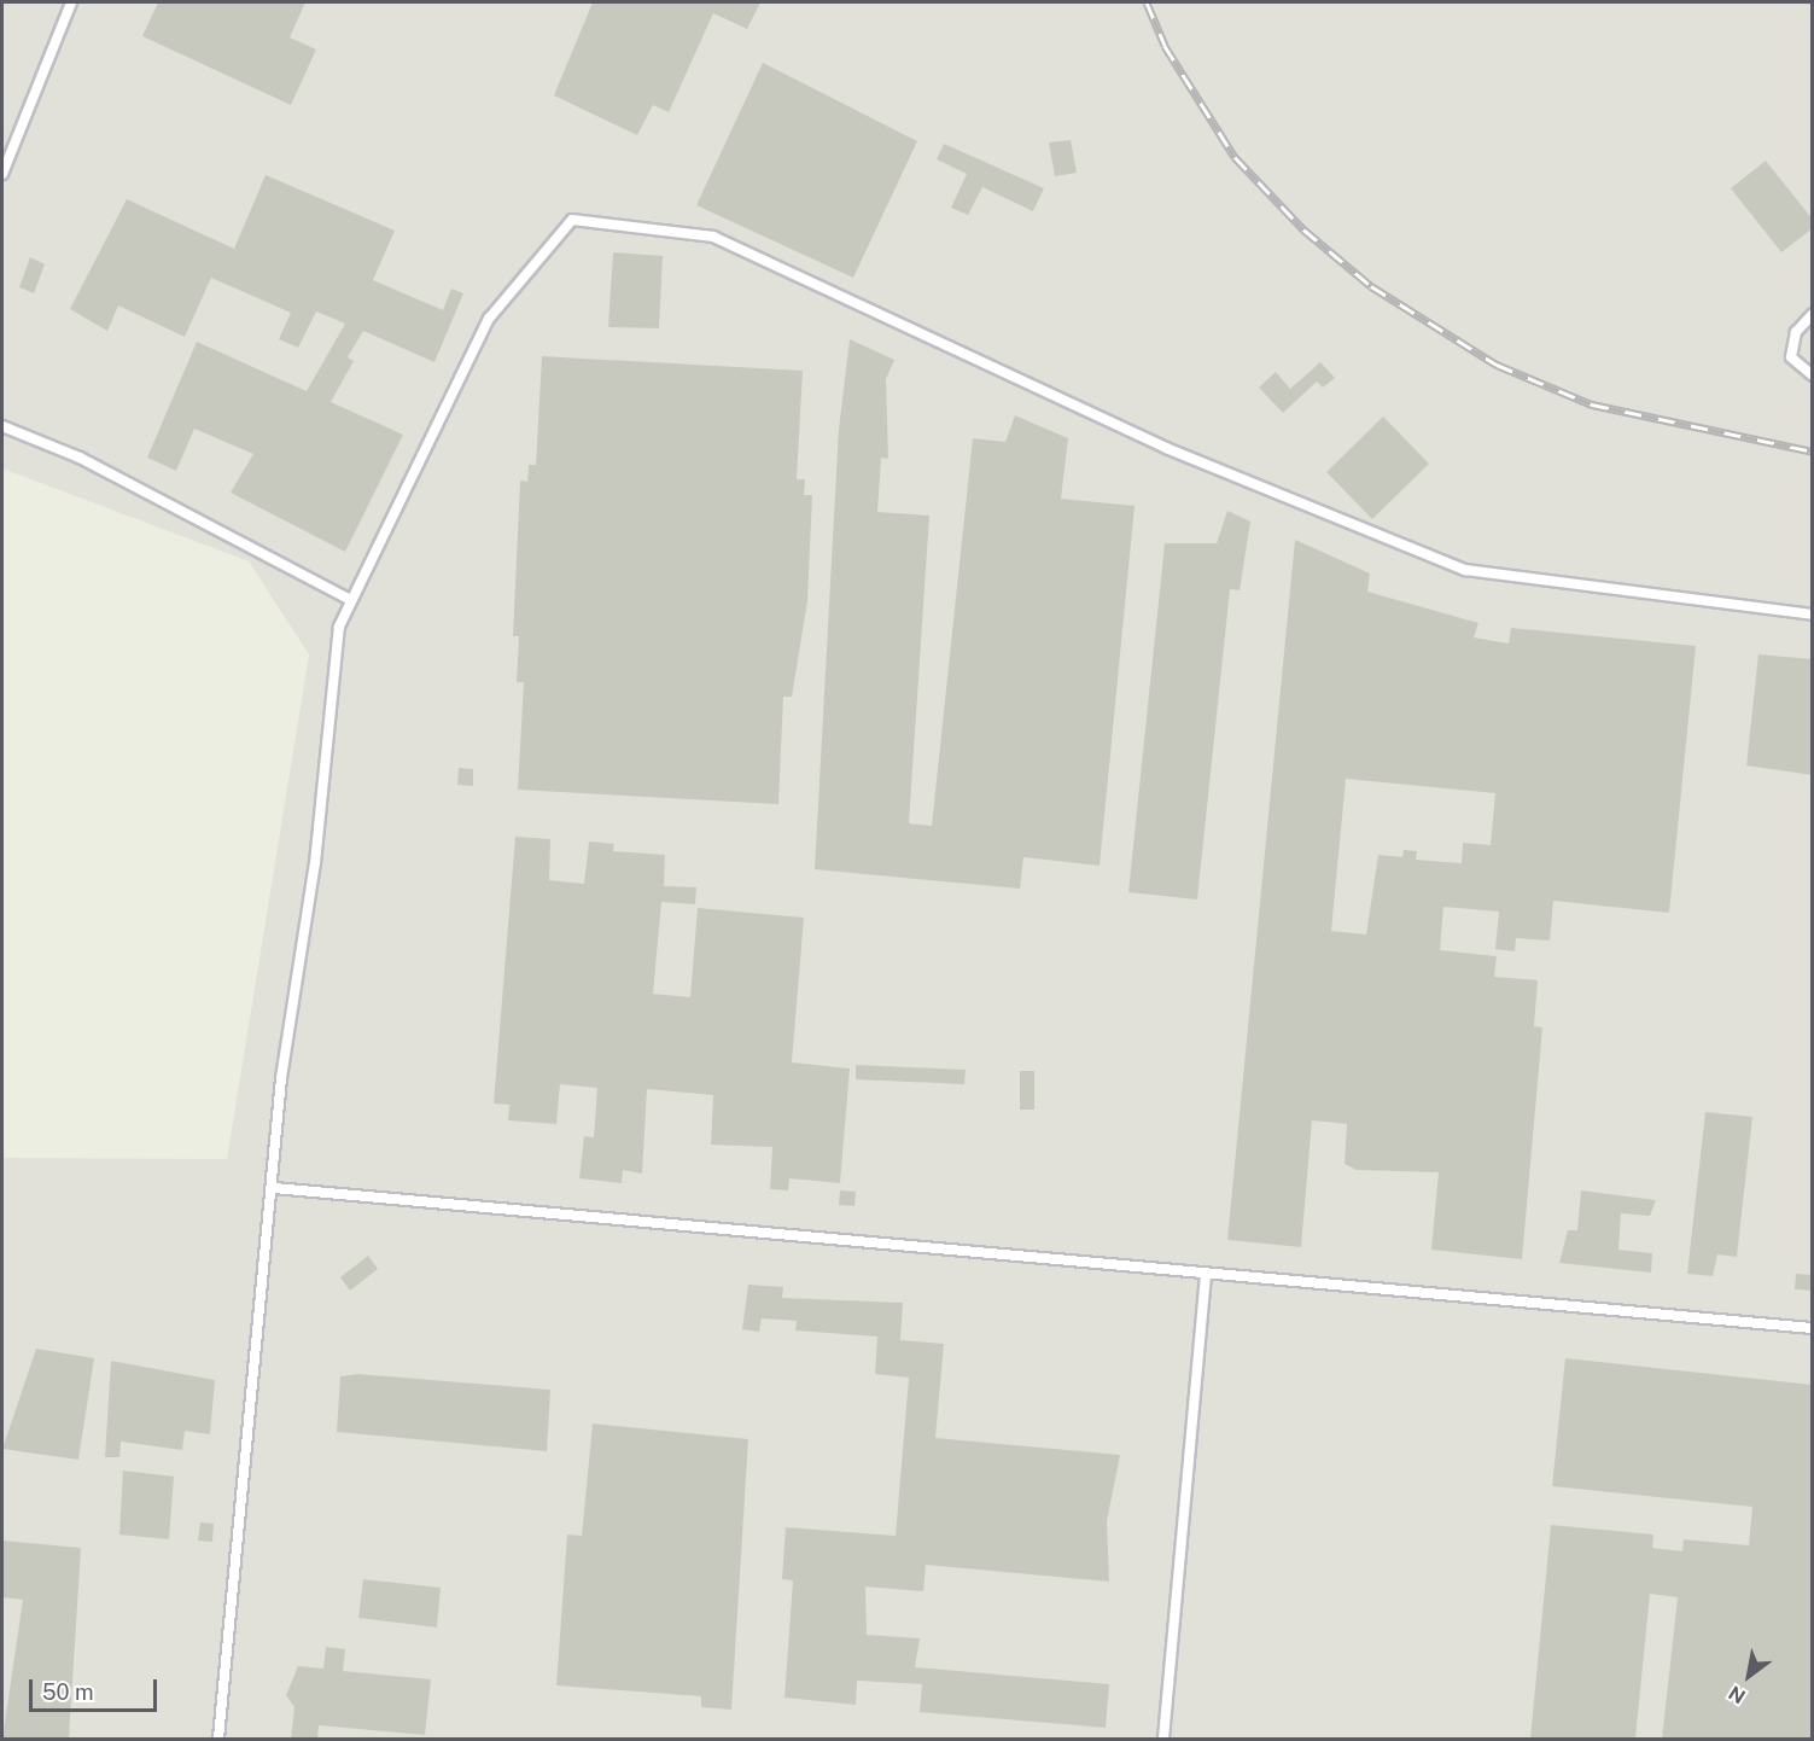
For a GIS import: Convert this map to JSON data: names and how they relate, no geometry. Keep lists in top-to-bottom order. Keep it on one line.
{"scale_bar":"50 m","north":"bottom left"}
